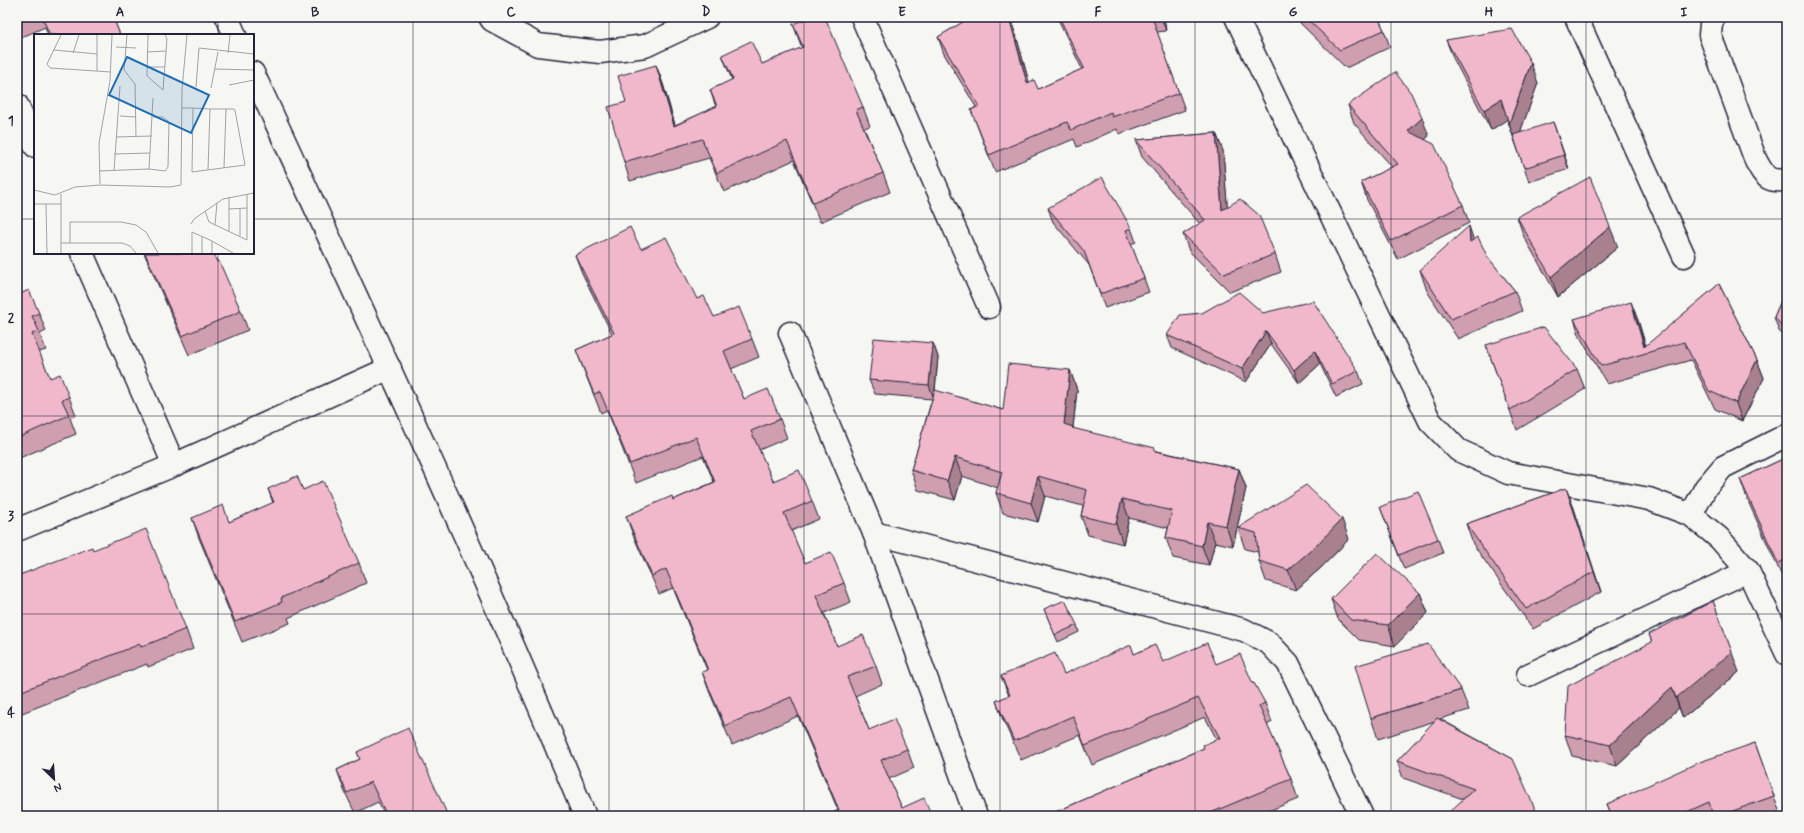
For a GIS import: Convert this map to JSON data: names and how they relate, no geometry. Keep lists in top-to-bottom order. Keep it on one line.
{"north":"bottom right","grid":{"columns":["A","B","C","D","E","F","G","H","I"],"rows":["1","2","3","4"]}}
